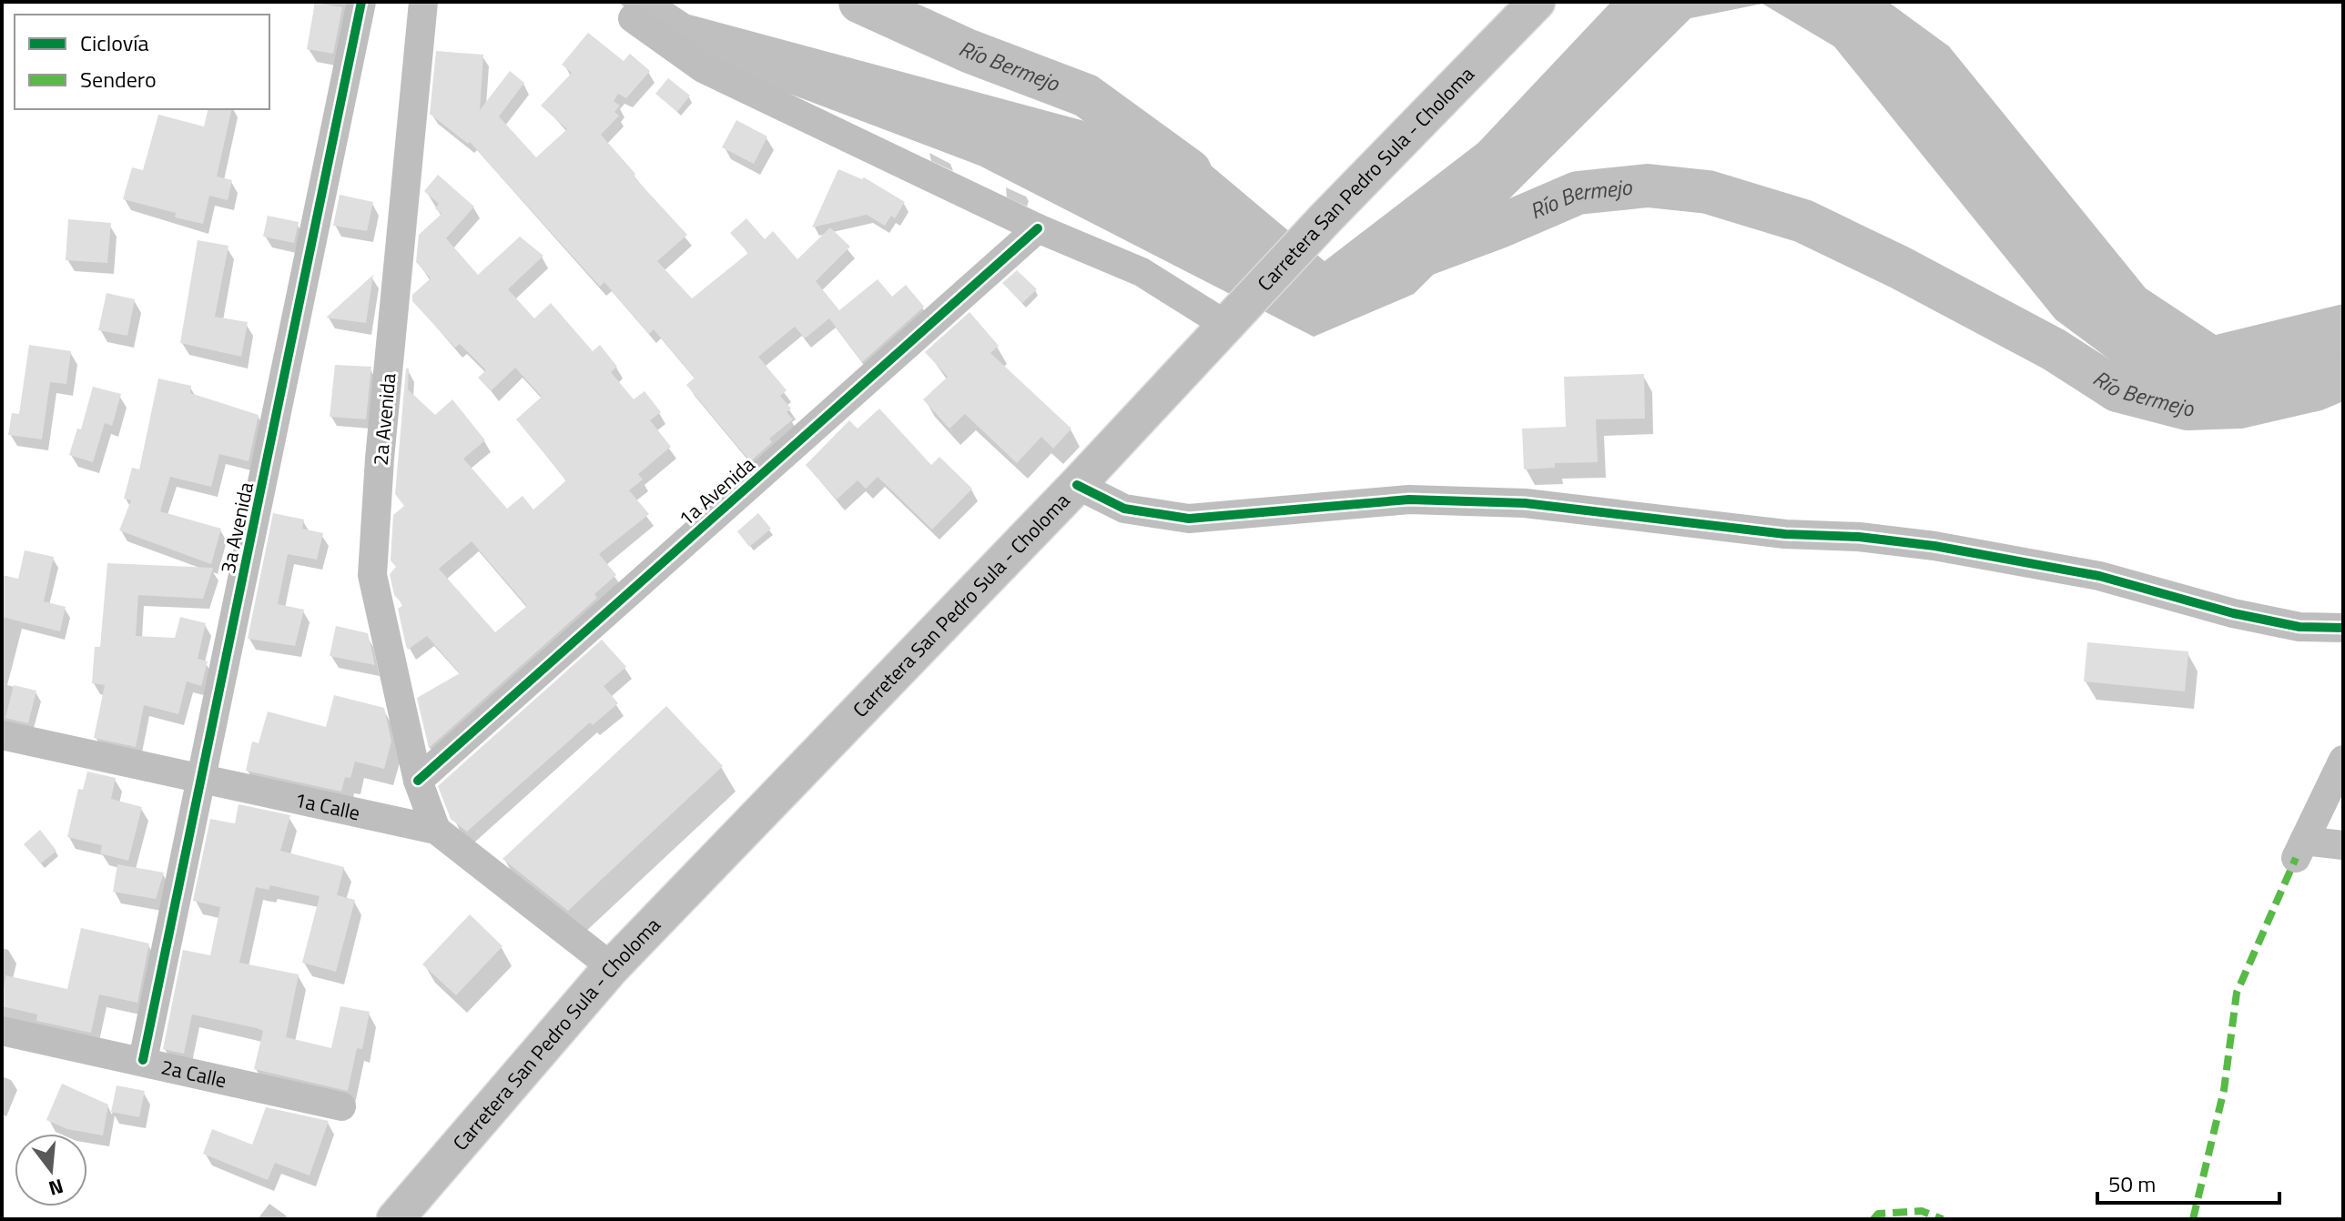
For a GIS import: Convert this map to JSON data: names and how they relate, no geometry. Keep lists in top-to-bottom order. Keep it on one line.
{"streets":{"main road":["Carretera San Pedro Sula - Choloma"],"street":["2a Avenida","1a Avenida","3a Avenida","1a Calle","2a Calle"]},"crossings":[["Carretera San Pedro Sula - Choloma","1a Calle"],["2a Avenida","1a Avenida"],["2a Avenida","1a Calle"],["3a Avenida","1a Calle"],["3a Avenida","2a Calle"]],"water":["Río Bermejo"],"legend":["Ciclovía","Sendero"],"scale_bar":"50 m","north":"bottom"}
